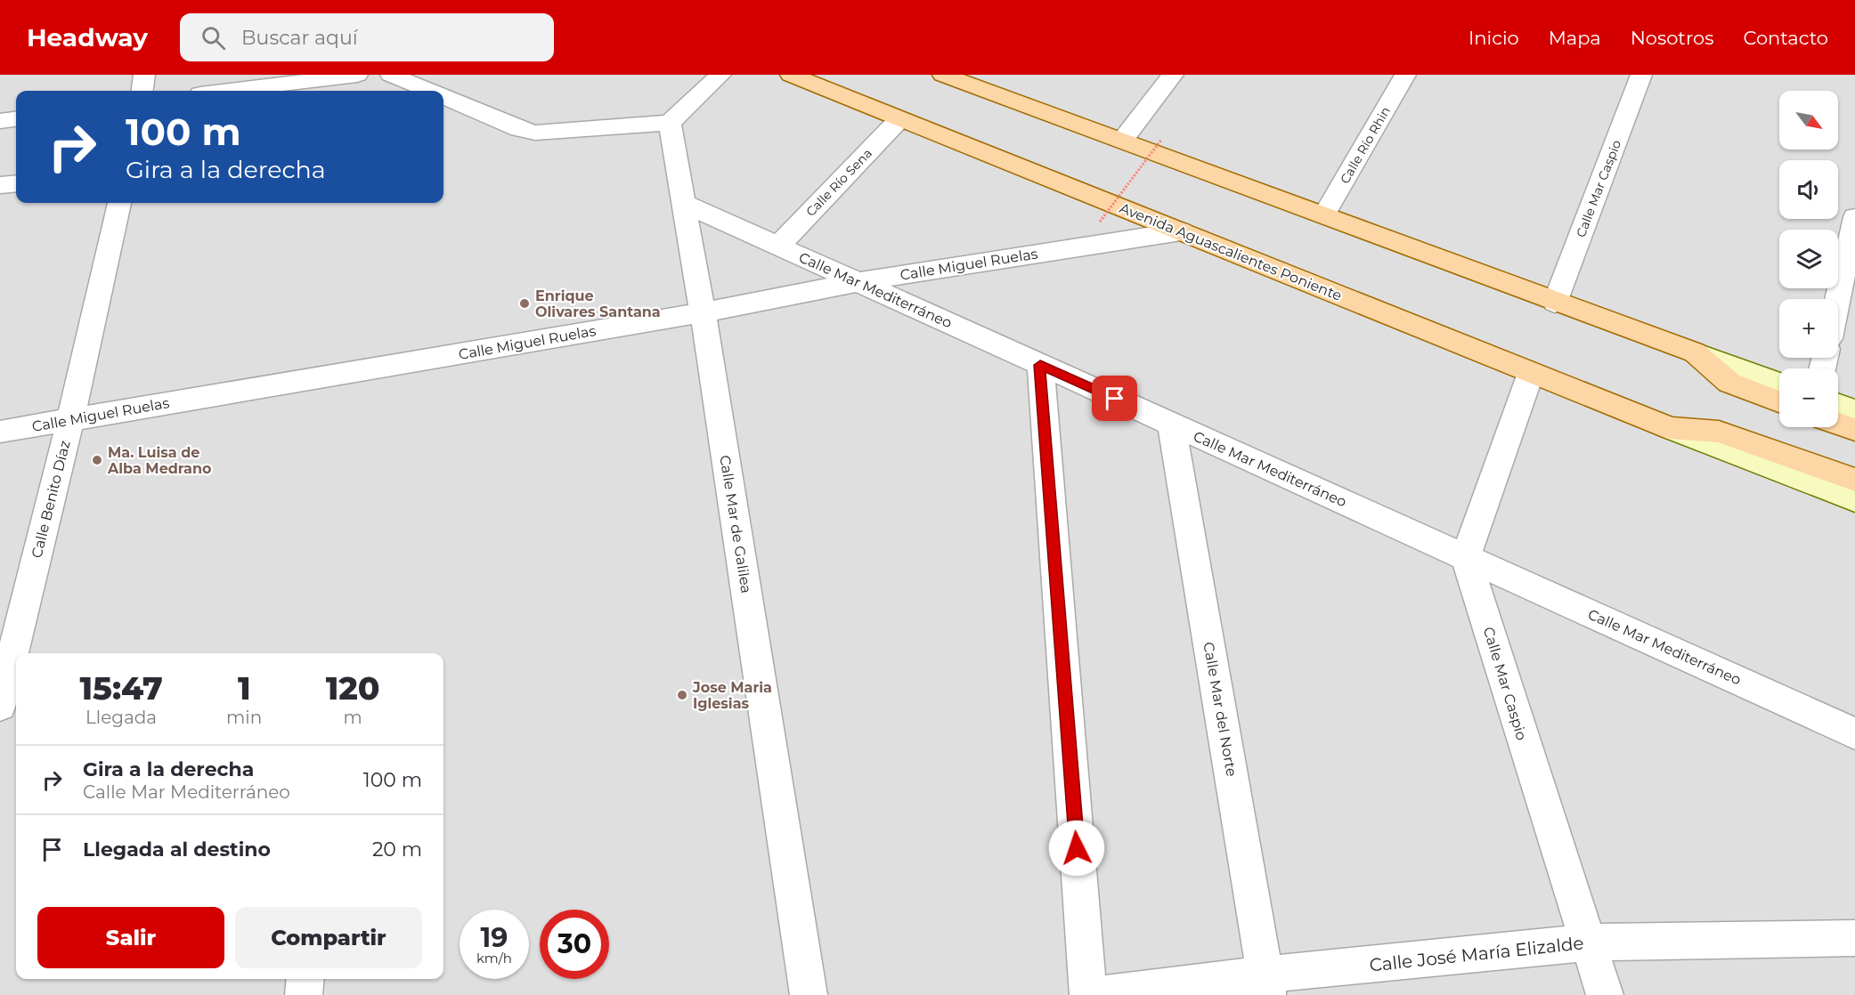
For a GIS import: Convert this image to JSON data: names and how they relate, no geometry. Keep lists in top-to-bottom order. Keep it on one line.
{"streets":{"main road":["Avenida Aguascalientes Poniente"],"street":["Calle Río Rhin","Calle Río Sena","Calle Mar Caspio","Calle Miguel Ruelas","Calle Mar Mediterráneo","Calle Benito Díaz","Calle Mar de Galilea","Calle Mar del Norte","Calle José María Elizalde"]},"crossings":[["Calle Río Sena","Avenida Aguascalientes Poniente"],["Calle Río Sena","Calle Mar Mediterráneo"],["Calle Mar Caspio","Calle Mar Mediterráneo"],["Calle Mar Caspio","Calle José María Elizalde"],["Avenida Aguascalientes Poniente","Calle Miguel Ruelas"],["Calle Miguel Ruelas","Calle Mar Mediterráneo"],["Calle Miguel Ruelas","Calle Benito Díaz"],["Calle Miguel Ruelas","Calle Mar de Galilea"],["Calle Mar Mediterráneo","Calle Mar de Galilea"],["Calle Mar Mediterráneo","Calle Mar del Norte"],["Calle Mar del Norte","Calle José María Elizalde"]],"places":["Enrique Olivares Santana","Ma. Luisa de Alba Medrano","Jose Maria Iglesias"],"north":"bottom right","page":{"header":"Headway","search":"Buscar aquí","nav":["Inicio","Mapa","Nosotros","Contacto"],"map_buttons":["+","−"],"turn":["100 m","Gira a la derecha"],"eta":["15:47","Llegada","1","min","120","m"],"list":[{"name":"Gira a la derecha","note":"Calle Mar Mediterráneo","value":"100 m"},{"name":"Llegada al destino","value":"20 m"}],"buttons":["Salir","Compartir"],"speed":"19 km/h","limit":"30"}}
